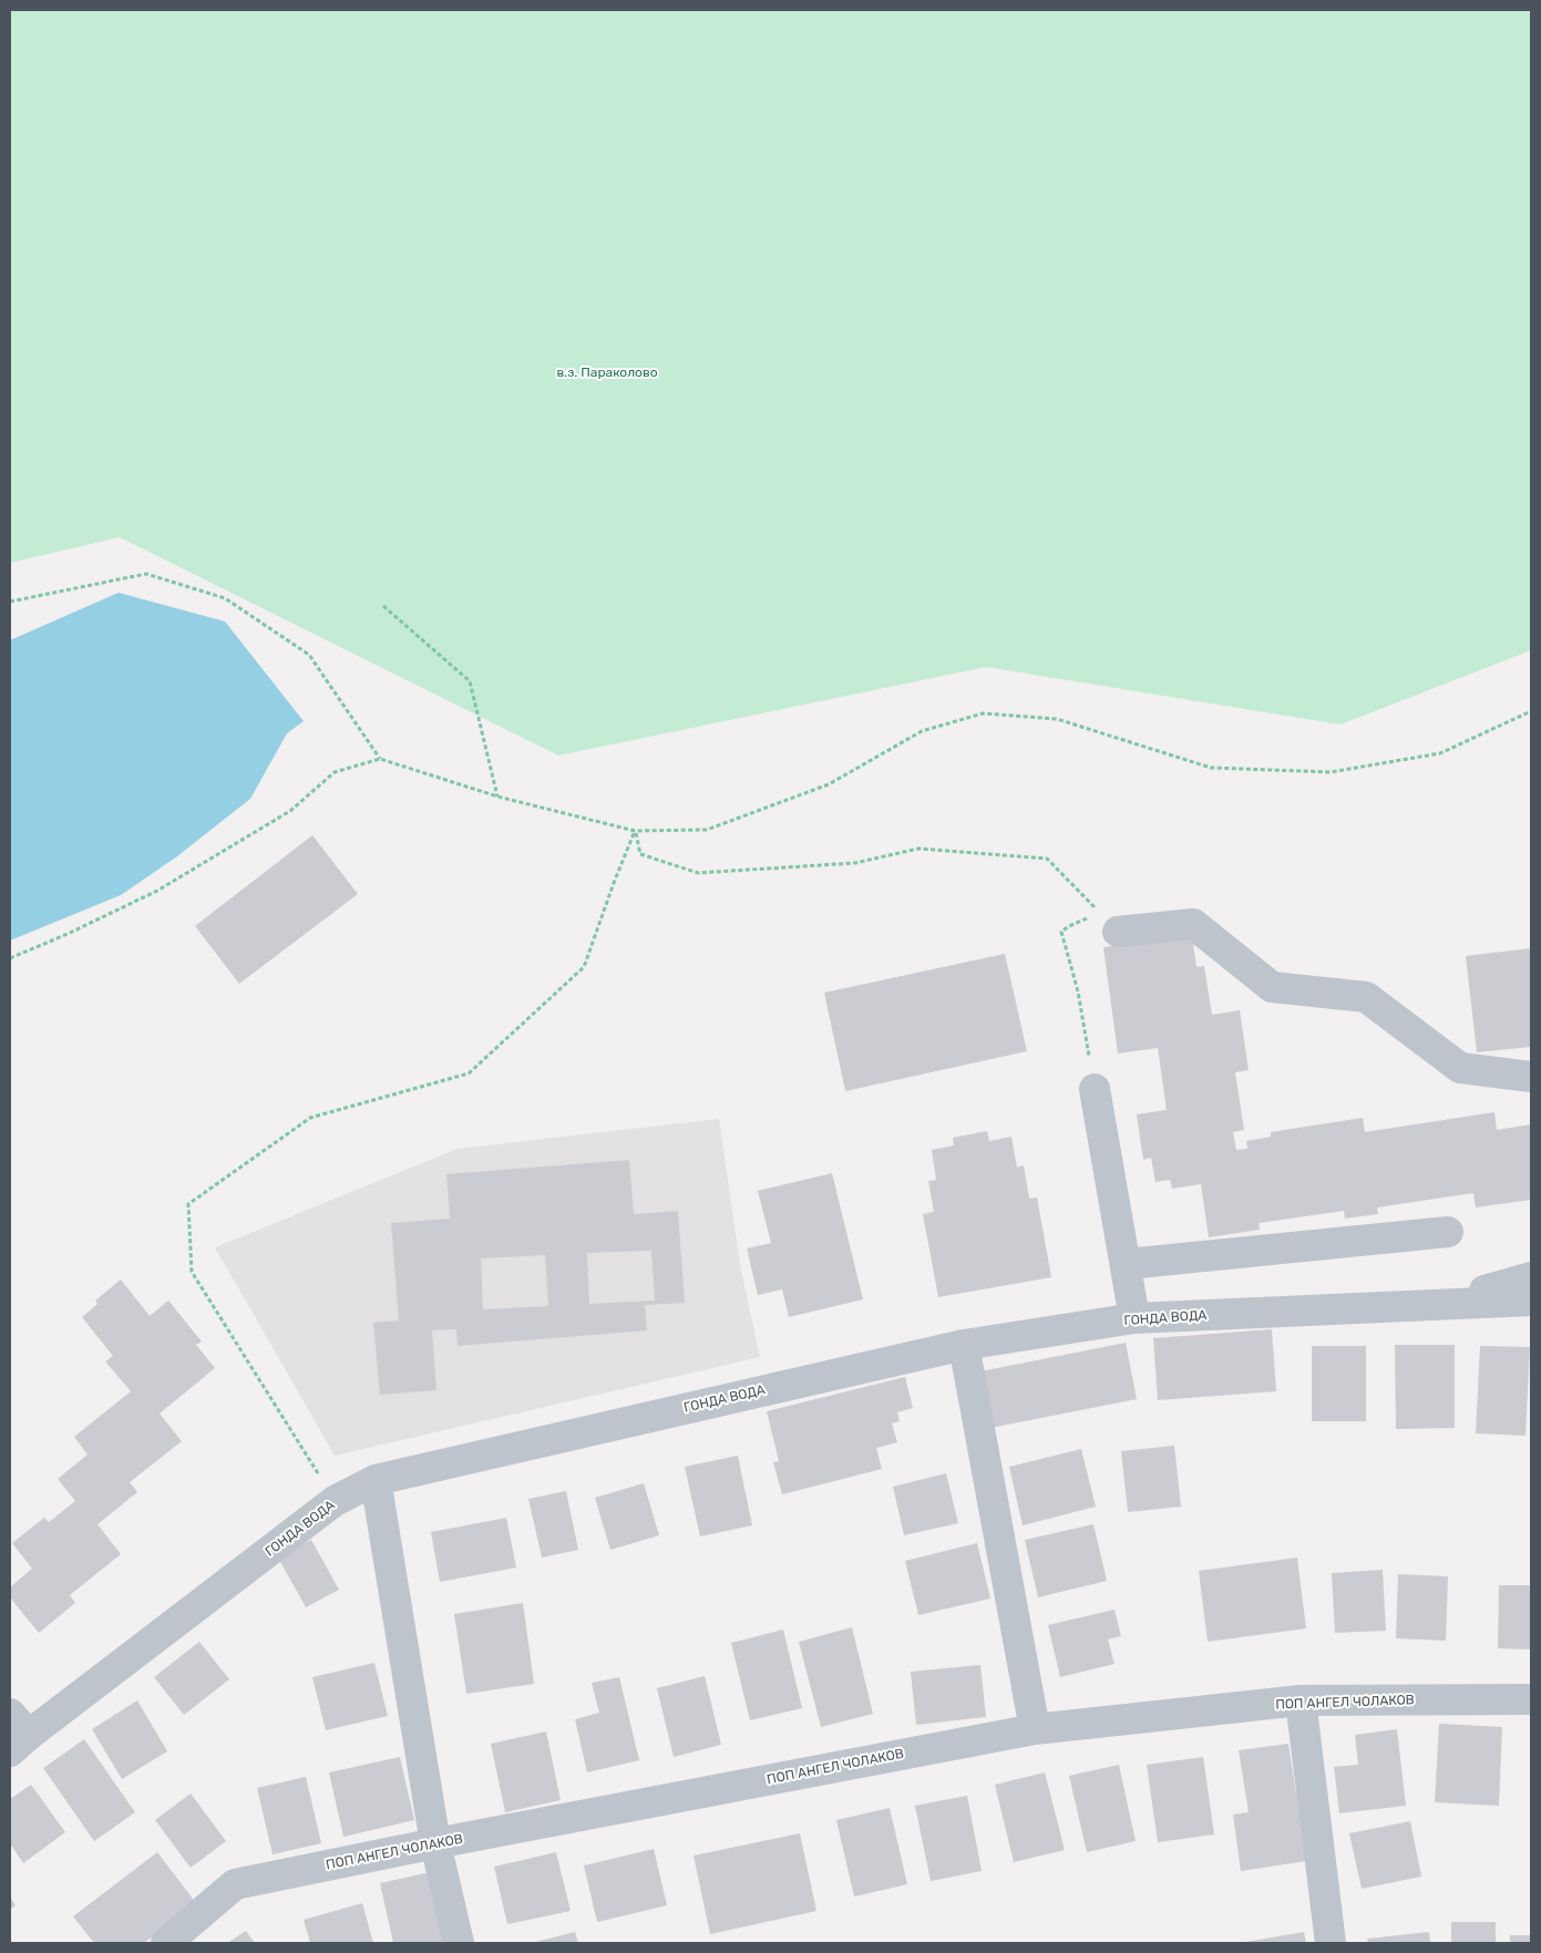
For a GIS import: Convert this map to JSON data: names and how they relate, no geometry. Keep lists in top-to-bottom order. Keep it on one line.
{"streets":{"street":["ГОНДА ВОДА","ПОП АНГЕЛ ЧОЛАКОВ"]},"parks":["в.з. Параколово"]}
